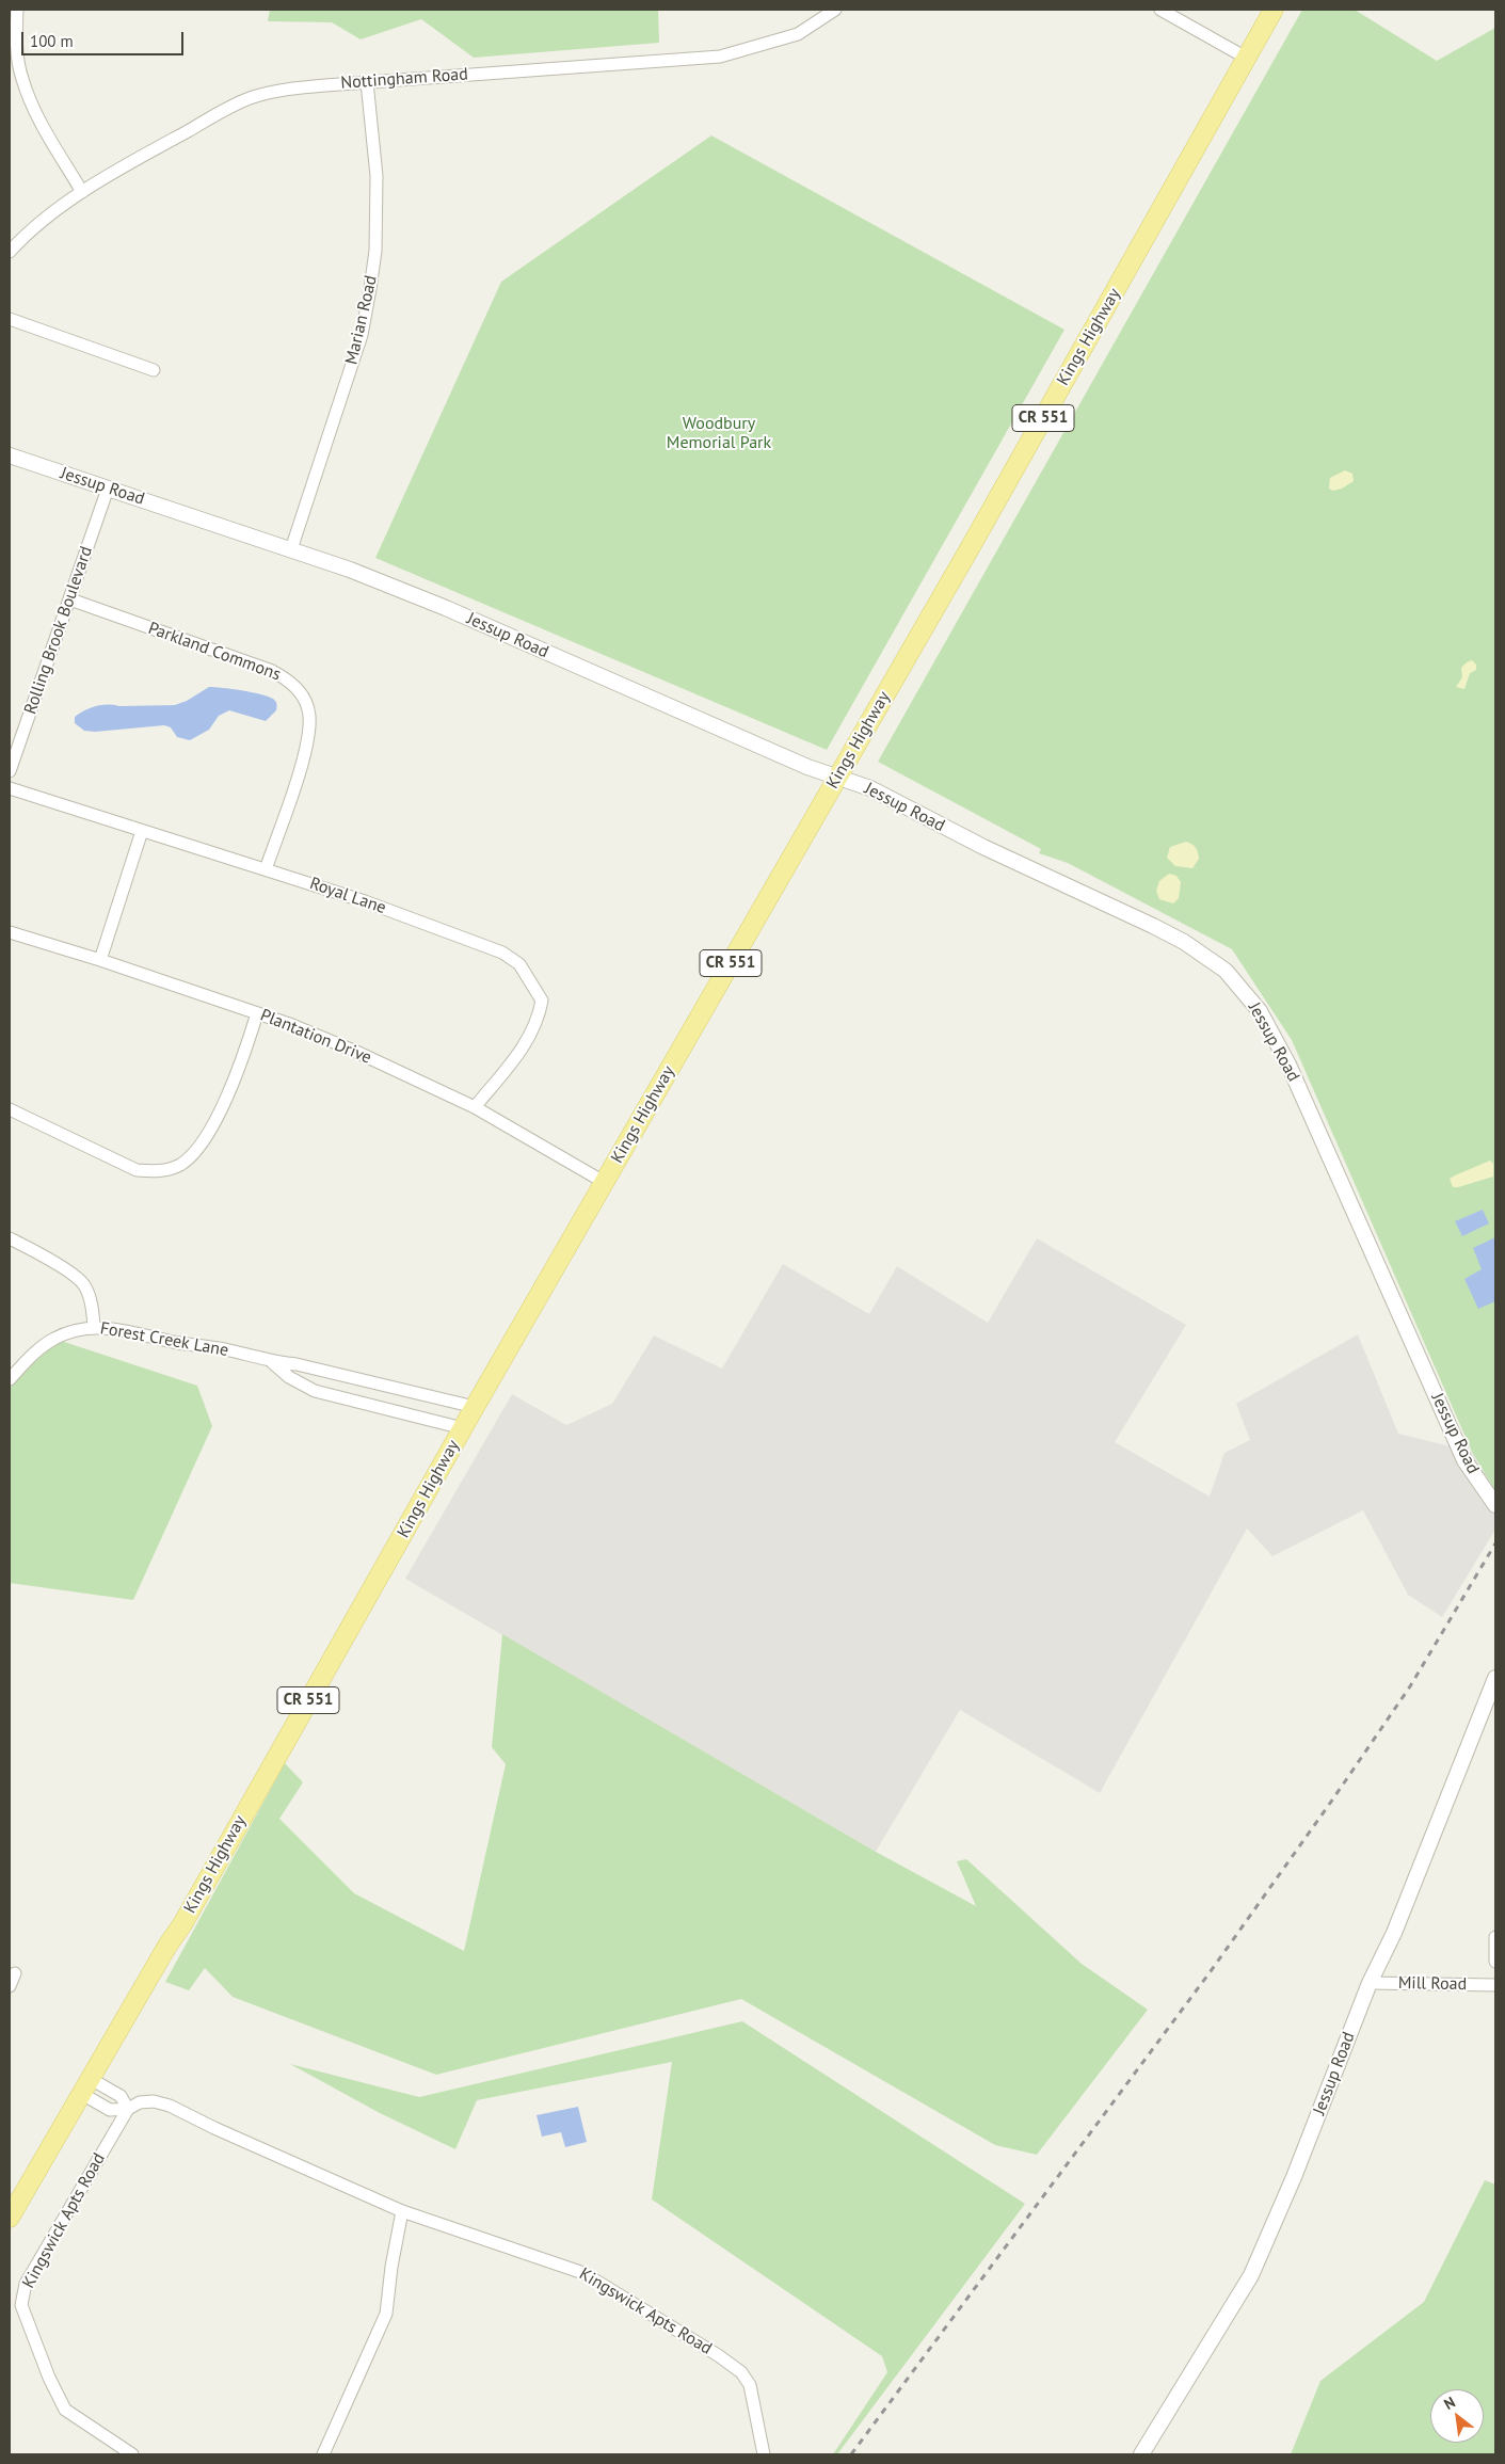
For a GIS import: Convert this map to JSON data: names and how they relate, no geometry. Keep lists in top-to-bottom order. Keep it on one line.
{"streets":{"main road":["Kings Highway","CR 551"],"street":["Nottingham Road","Marian Road","Jessup Road","Rolling Brook Boulevard","Parkland Commons","Royal Lane","Plantation Drive","Forest Creek Lane","Mill Road","Kingswick Apts Road"]},"crossings":[["Nottingham Road","Marian Road"],["Marian Road","Jessup Road"],["Kings Highway","Jessup Road"],["Kings Highway","Plantation Drive"],["Kings Highway","Forest Creek Lane"],["Kings Highway","Kingswick Apts Road"],["Jessup Road","Rolling Brook Boulevard"],["Jessup Road","Mill Road"],["Rolling Brook Boulevard","Parkland Commons"],["Parkland Commons","Royal Lane"],["Royal Lane","Plantation Drive"]],"parks":["Woodbury Memorial Park"],"scale_bar":"100 m","north":"top left"}
